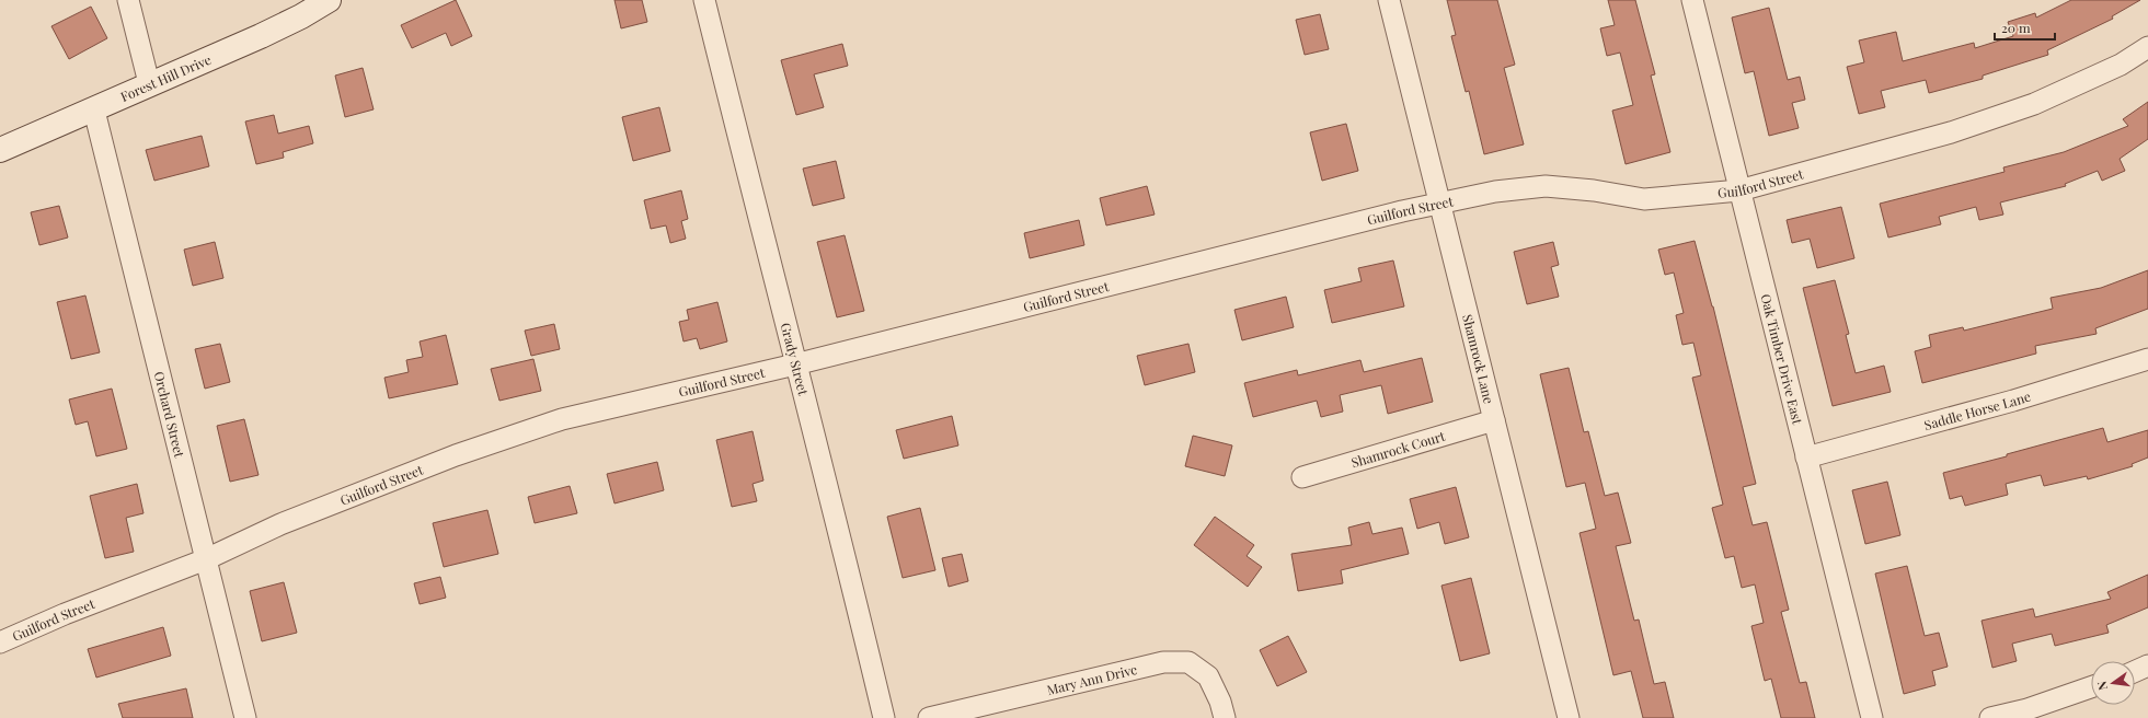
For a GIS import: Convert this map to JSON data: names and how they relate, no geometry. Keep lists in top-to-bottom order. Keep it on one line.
{"streets":{"street":["Forest Hill Drive","Guilford Street","Grady Street","Shamrock Lane","Oak Timber Drive East","Saddle Horse Lane","Orchard Street","Shamrock Court","Mary Ann Drive"]},"crossings":[["Forest Hill Drive","Orchard Street"],["Guilford Street","Grady Street"],["Guilford Street","Shamrock Lane"],["Guilford Street","Oak Timber Drive East"],["Guilford Street","Orchard Street"],["Shamrock Lane","Shamrock Court"],["Oak Timber Drive East","Saddle Horse Lane"]],"scale_bar":"20 m","north":"left"}
